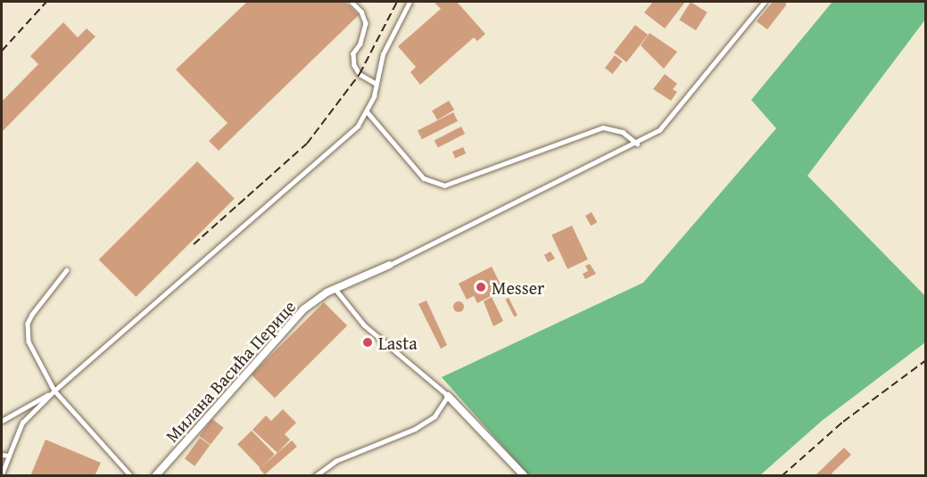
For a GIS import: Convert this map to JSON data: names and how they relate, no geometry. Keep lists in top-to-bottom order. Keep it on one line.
{"streets":{"street":["Милана Васића Перице"]},"places":["Messer","Lasta"]}
